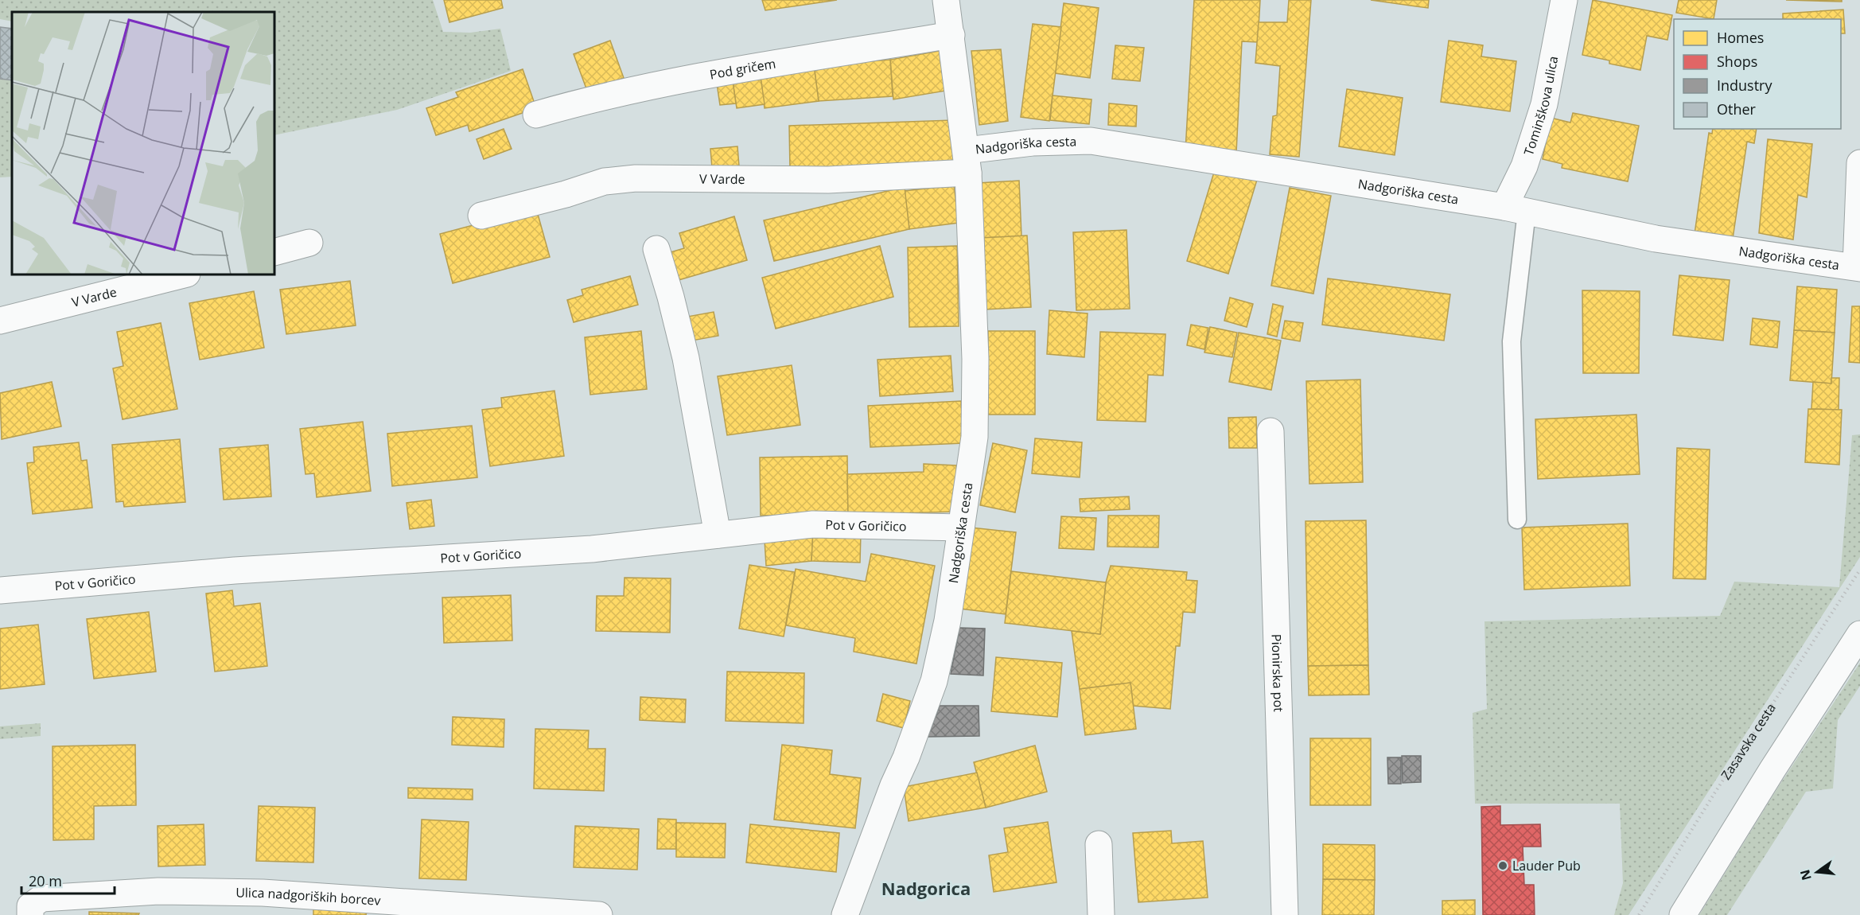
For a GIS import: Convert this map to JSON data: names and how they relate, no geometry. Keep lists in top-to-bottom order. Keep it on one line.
{"streets":{"street":["Pod gričem","Tominškova ulica","Nadgoriška cesta","V Varde","Pot v Goričico","Pionirska pot","Ulica nadgoriških borcev"],"path":["Zasavska cesta"]},"crossings":[["Tominškova ulica","Nadgoriška cesta"],["Nadgoriška cesta","V Varde"],["Nadgoriška cesta","Pot v Goričico"]],"districts":["Nadgorica"],"places":["Lauder Pub"],"legend":["Homes","Shops","Industry","Other"],"scale_bar":"20 m","north":"left"}
